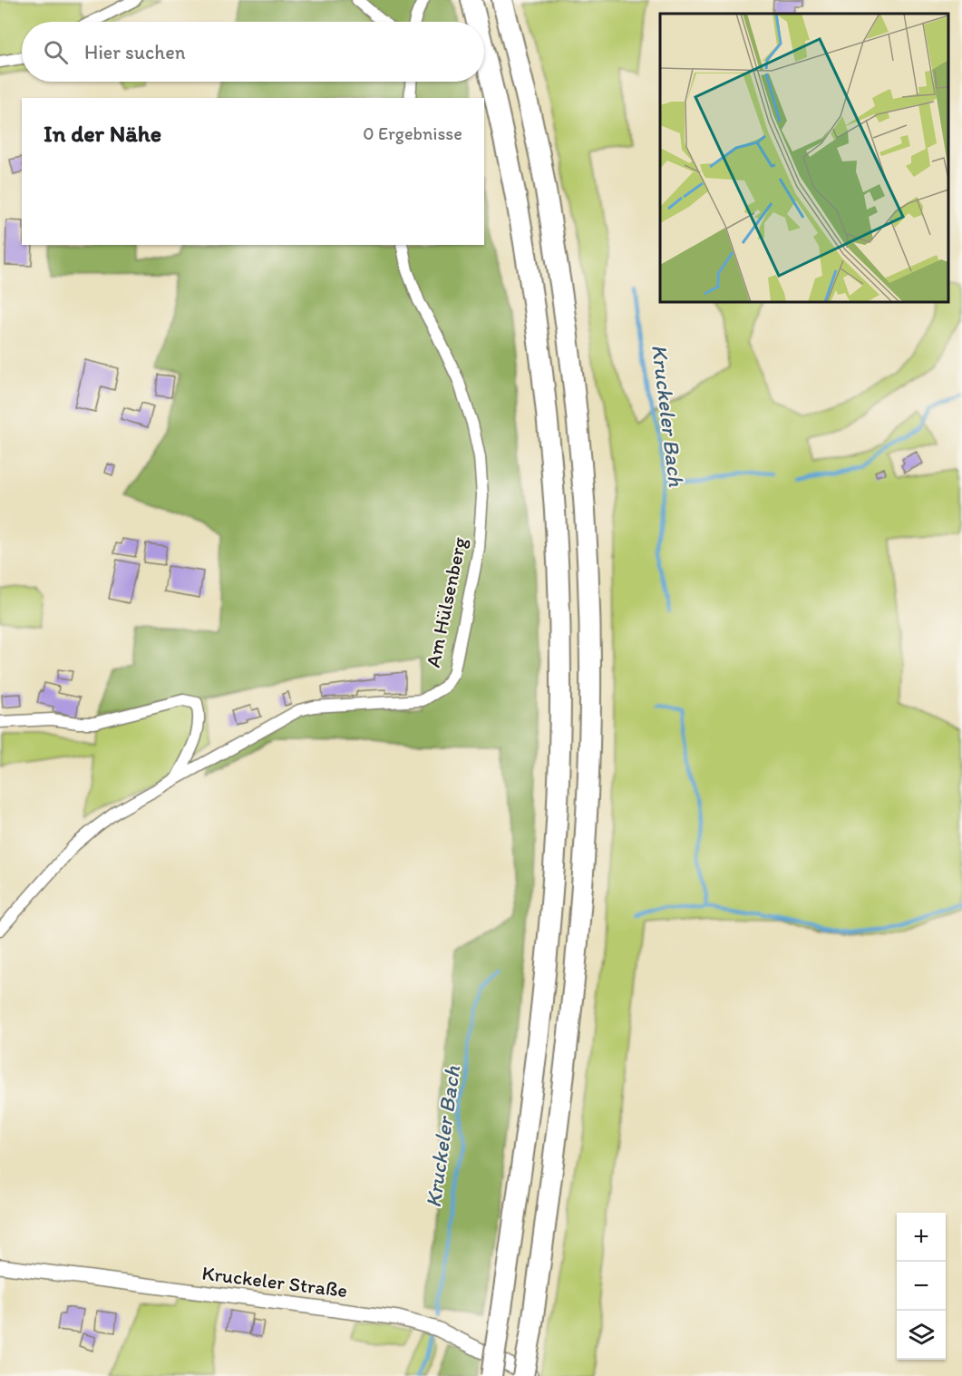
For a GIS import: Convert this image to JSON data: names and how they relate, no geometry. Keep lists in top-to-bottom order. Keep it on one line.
{"streets":{"street":["Am Hülsenberg","Kruckeler Straße"]},"water":["Kruckeler Bach"],"page":{"search":"Hier suchen","heading":["In der Nähe","0 Ergebnisse"],"map_buttons":["+","−"]}}
